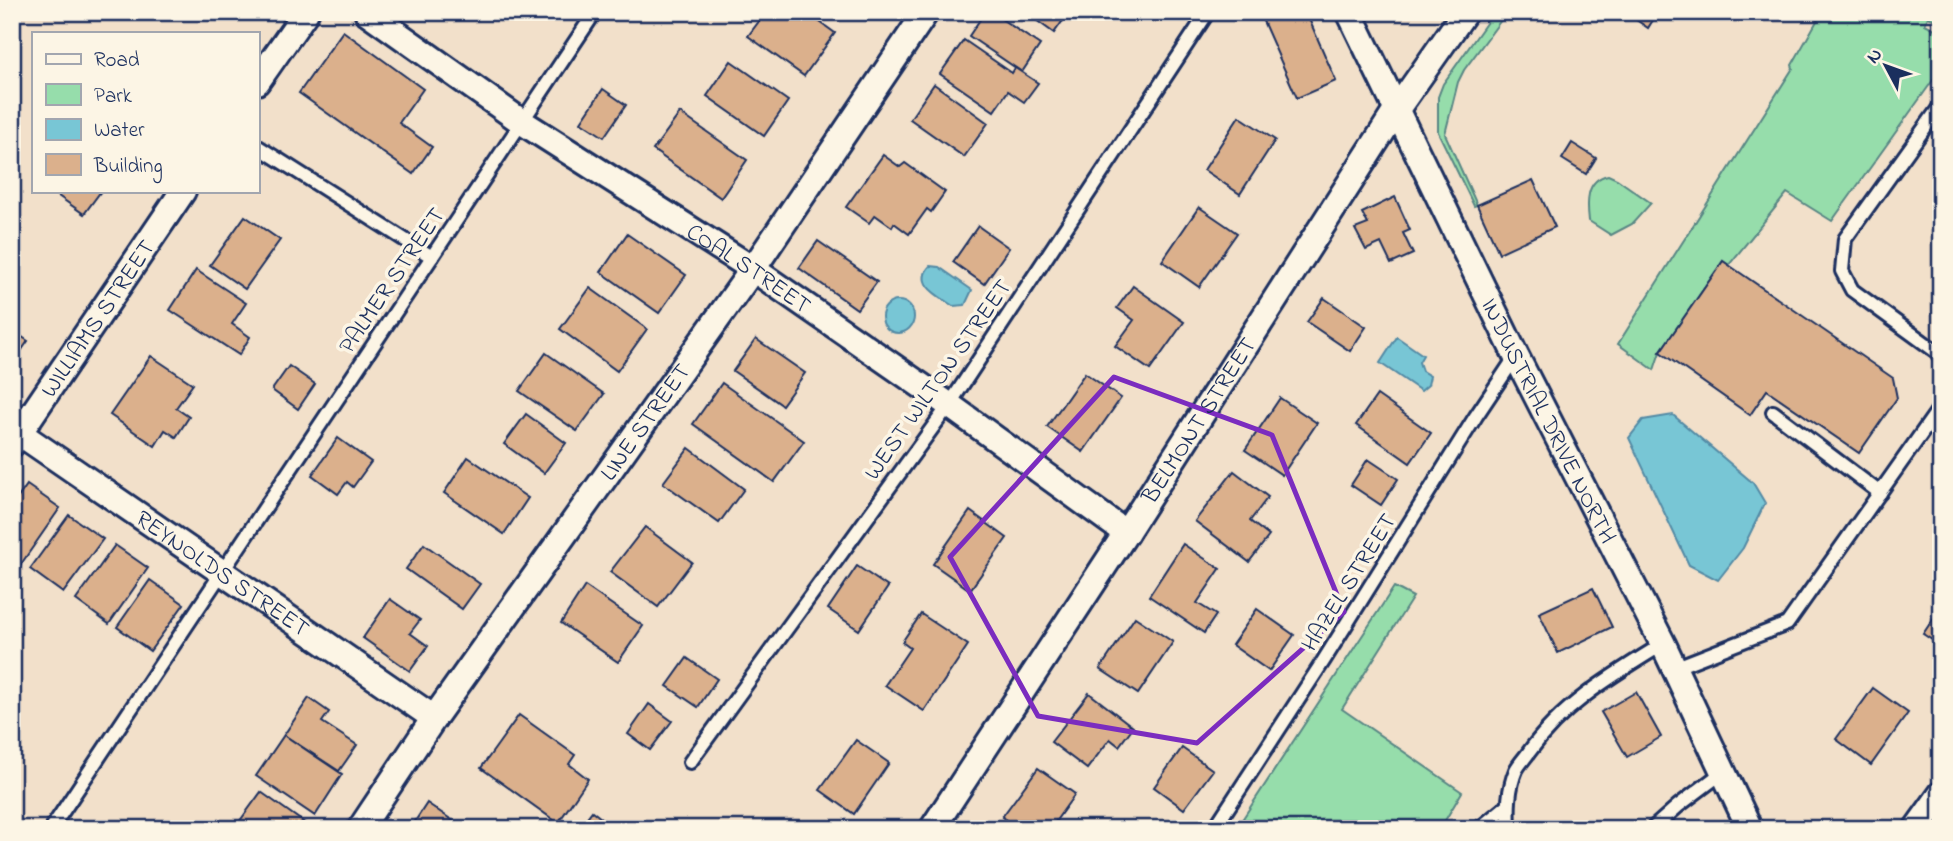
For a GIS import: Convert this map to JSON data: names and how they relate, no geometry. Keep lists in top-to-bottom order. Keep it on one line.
{"streets":{"street":["COAL STREET","WILLIAMS STREET","BELMONT STREET","INDUSTRIAL DRIVE NORTH","LINE STREET","REYNOLDS STREET"],"lane":["PALMER STREET","WEST WILTON STREET","HAZEL STREET"]},"crossings":[["COAL STREET","PALMER STREET"],["COAL STREET","WEST WILTON STREET"],["COAL STREET","BELMONT STREET"],["COAL STREET","LINE STREET"],["PALMER STREET","REYNOLDS STREET"],["WILLIAMS STREET","REYNOLDS STREET"],["BELMONT STREET","INDUSTRIAL DRIVE NORTH"],["INDUSTRIAL DRIVE NORTH","HAZEL STREET"],["LINE STREET","REYNOLDS STREET"]],"legend":["Road","Park","Water","Building"],"north":"top left"}
